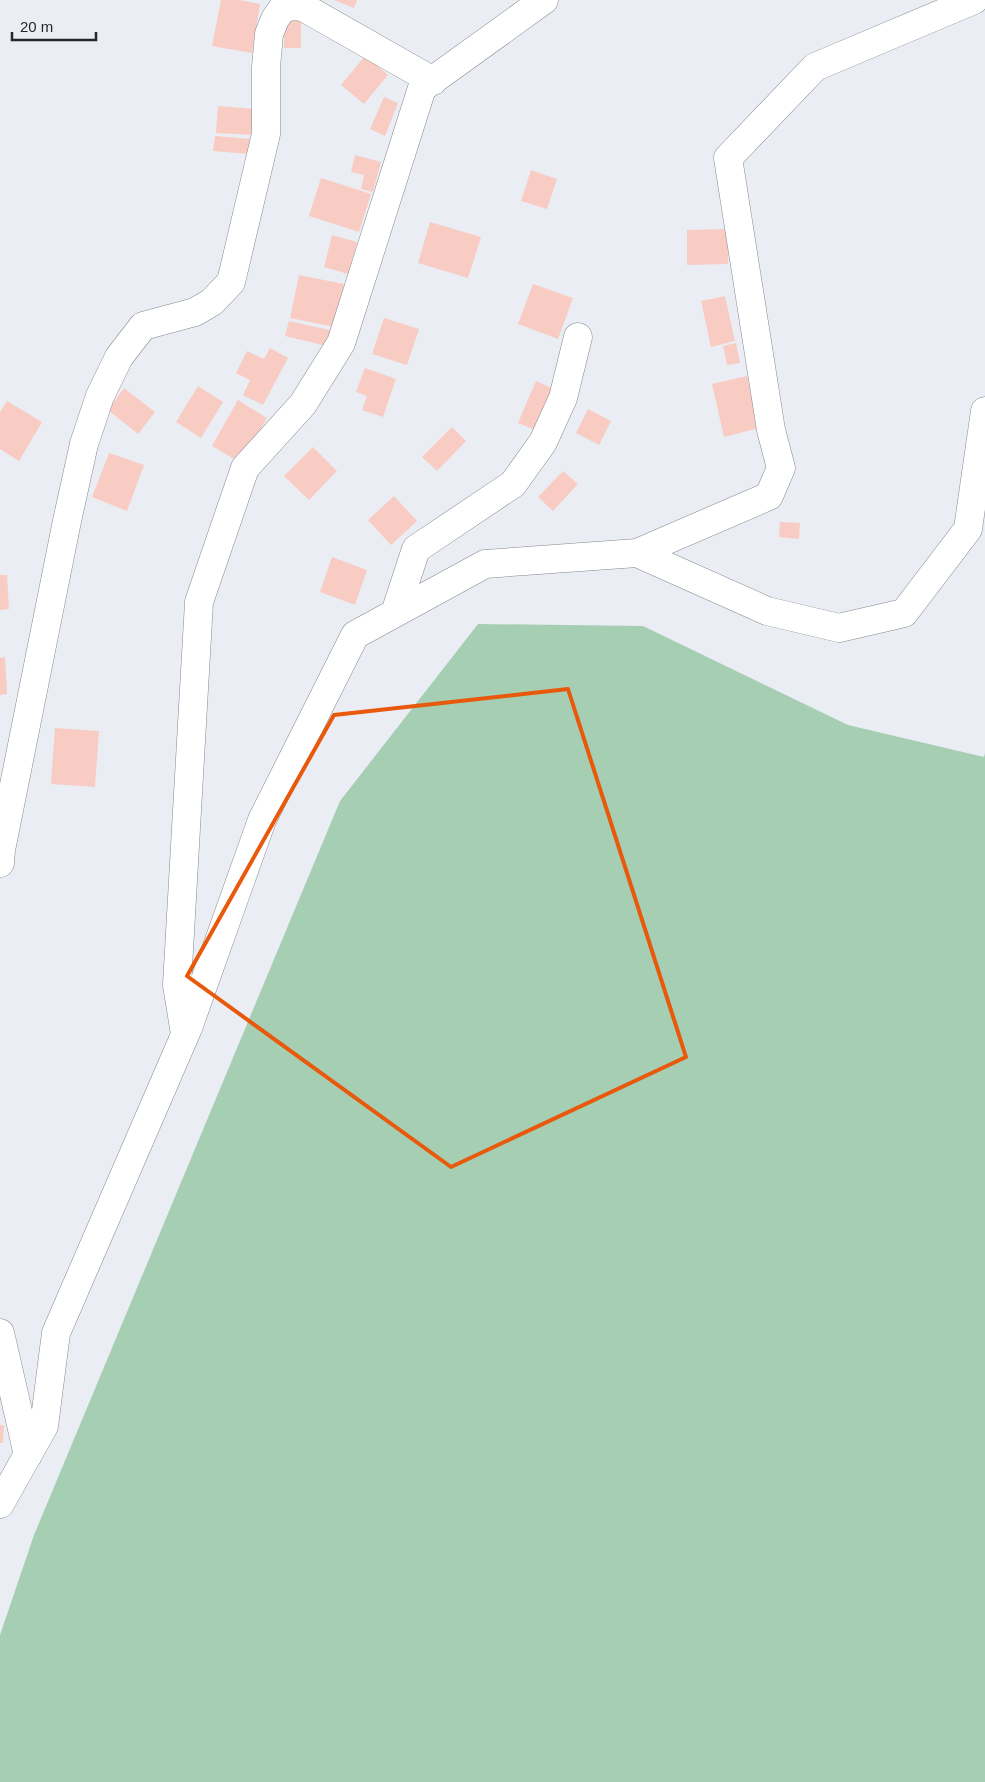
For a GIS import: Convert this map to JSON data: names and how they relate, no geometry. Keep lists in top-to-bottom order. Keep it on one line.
{"scale_bar":"20 m"}
